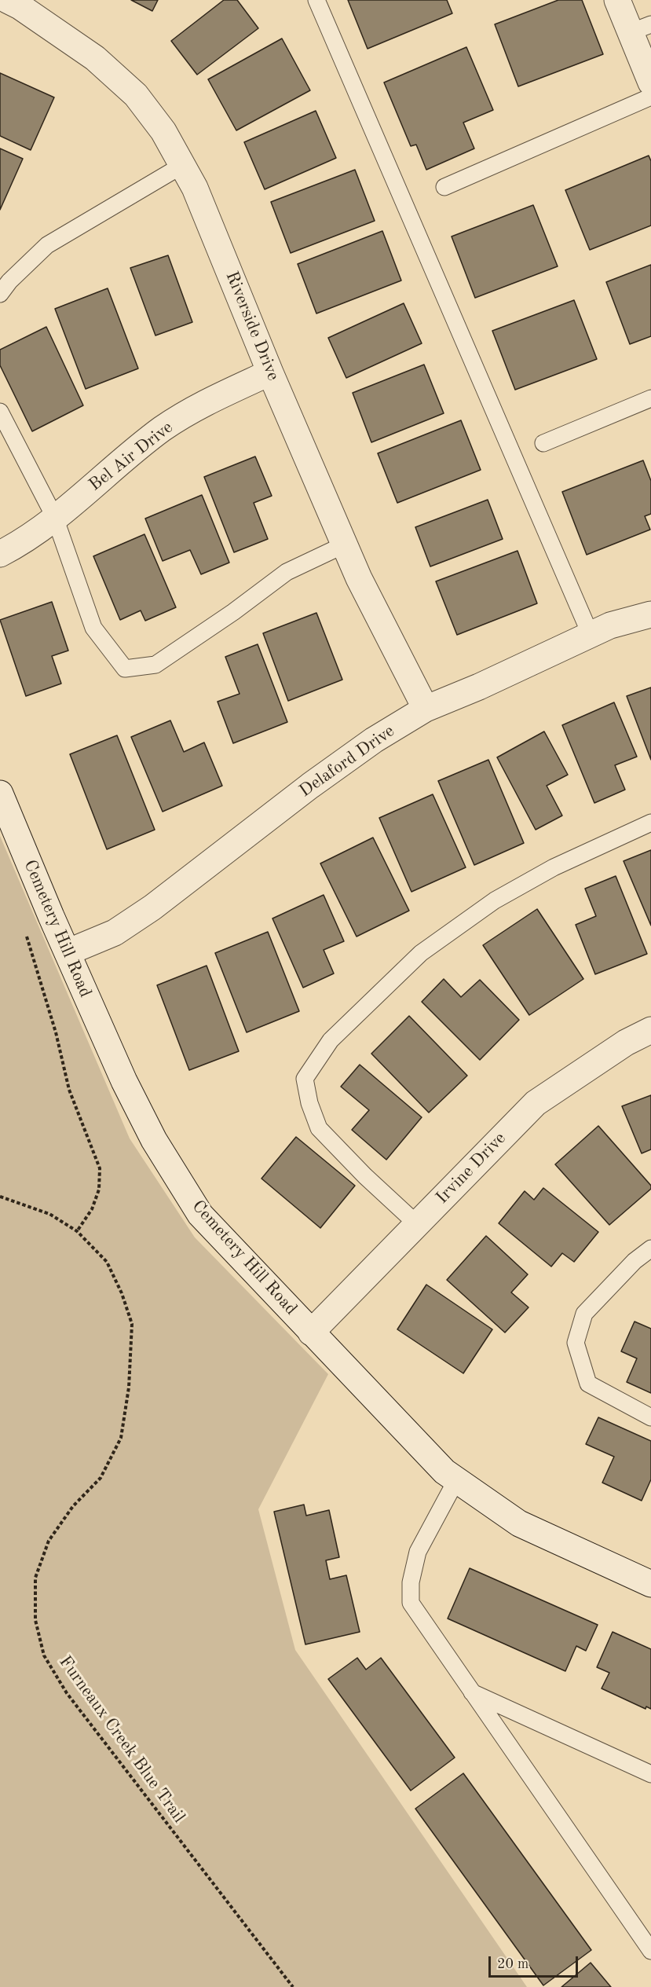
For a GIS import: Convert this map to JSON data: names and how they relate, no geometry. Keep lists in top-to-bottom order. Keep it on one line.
{"streets":{"street":["Riverside Drive","Bel Air Drive","Delaford Drive","Cemetery Hill Road","Irvine Drive"],"path":["Furneaux Creek Blue Trail"]},"crossings":[["Riverside Drive","Bel Air Drive"],["Riverside Drive","Delaford Drive"],["Delaford Drive","Cemetery Hill Road"],["Cemetery Hill Road","Irvine Drive"]],"scale_bar":"20 m"}
